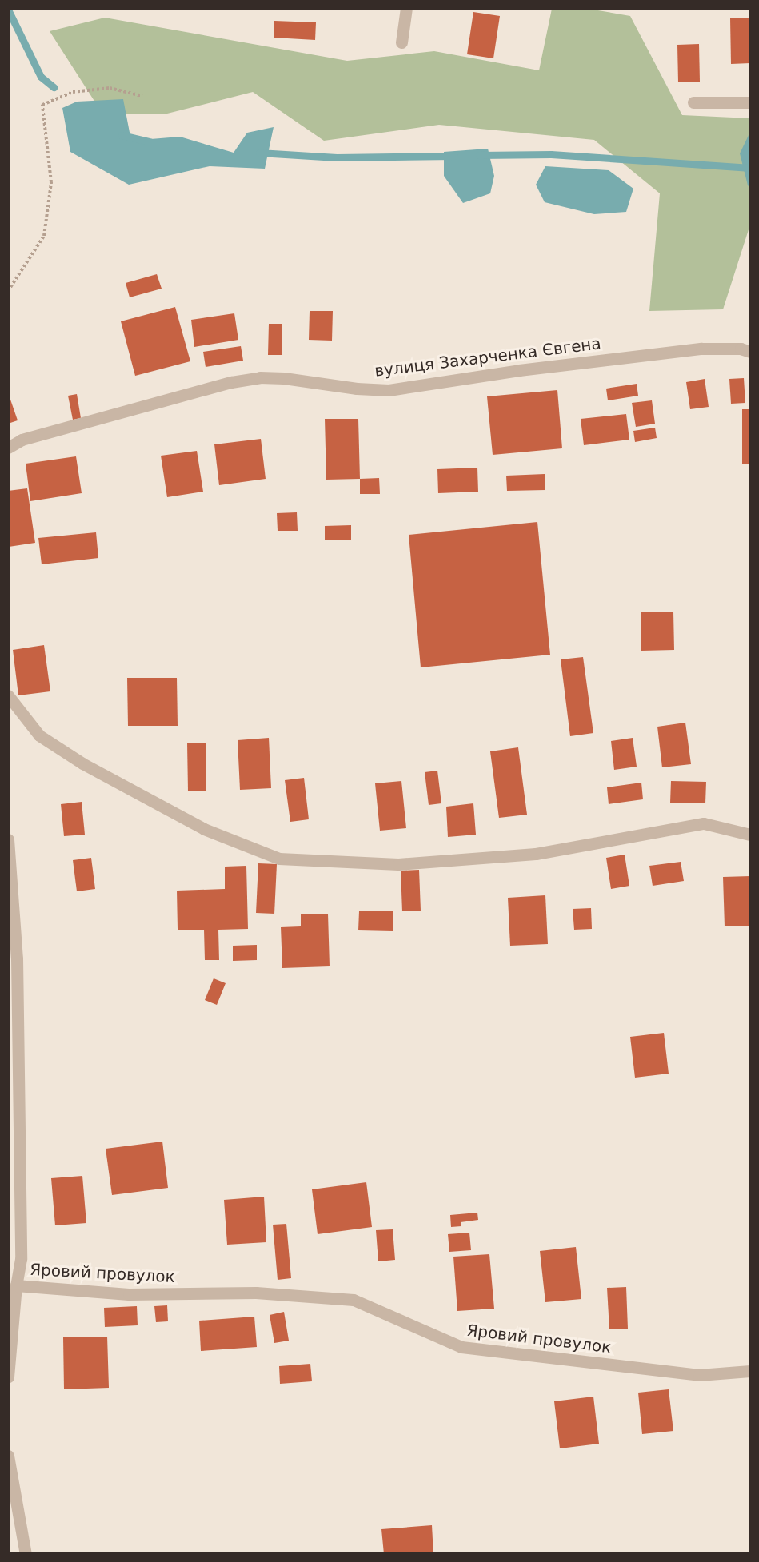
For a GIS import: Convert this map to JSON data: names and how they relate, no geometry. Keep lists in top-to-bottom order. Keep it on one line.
{"streets":{"street":["вулиця Захарченка Євгена","Яровий провулок"]}}
